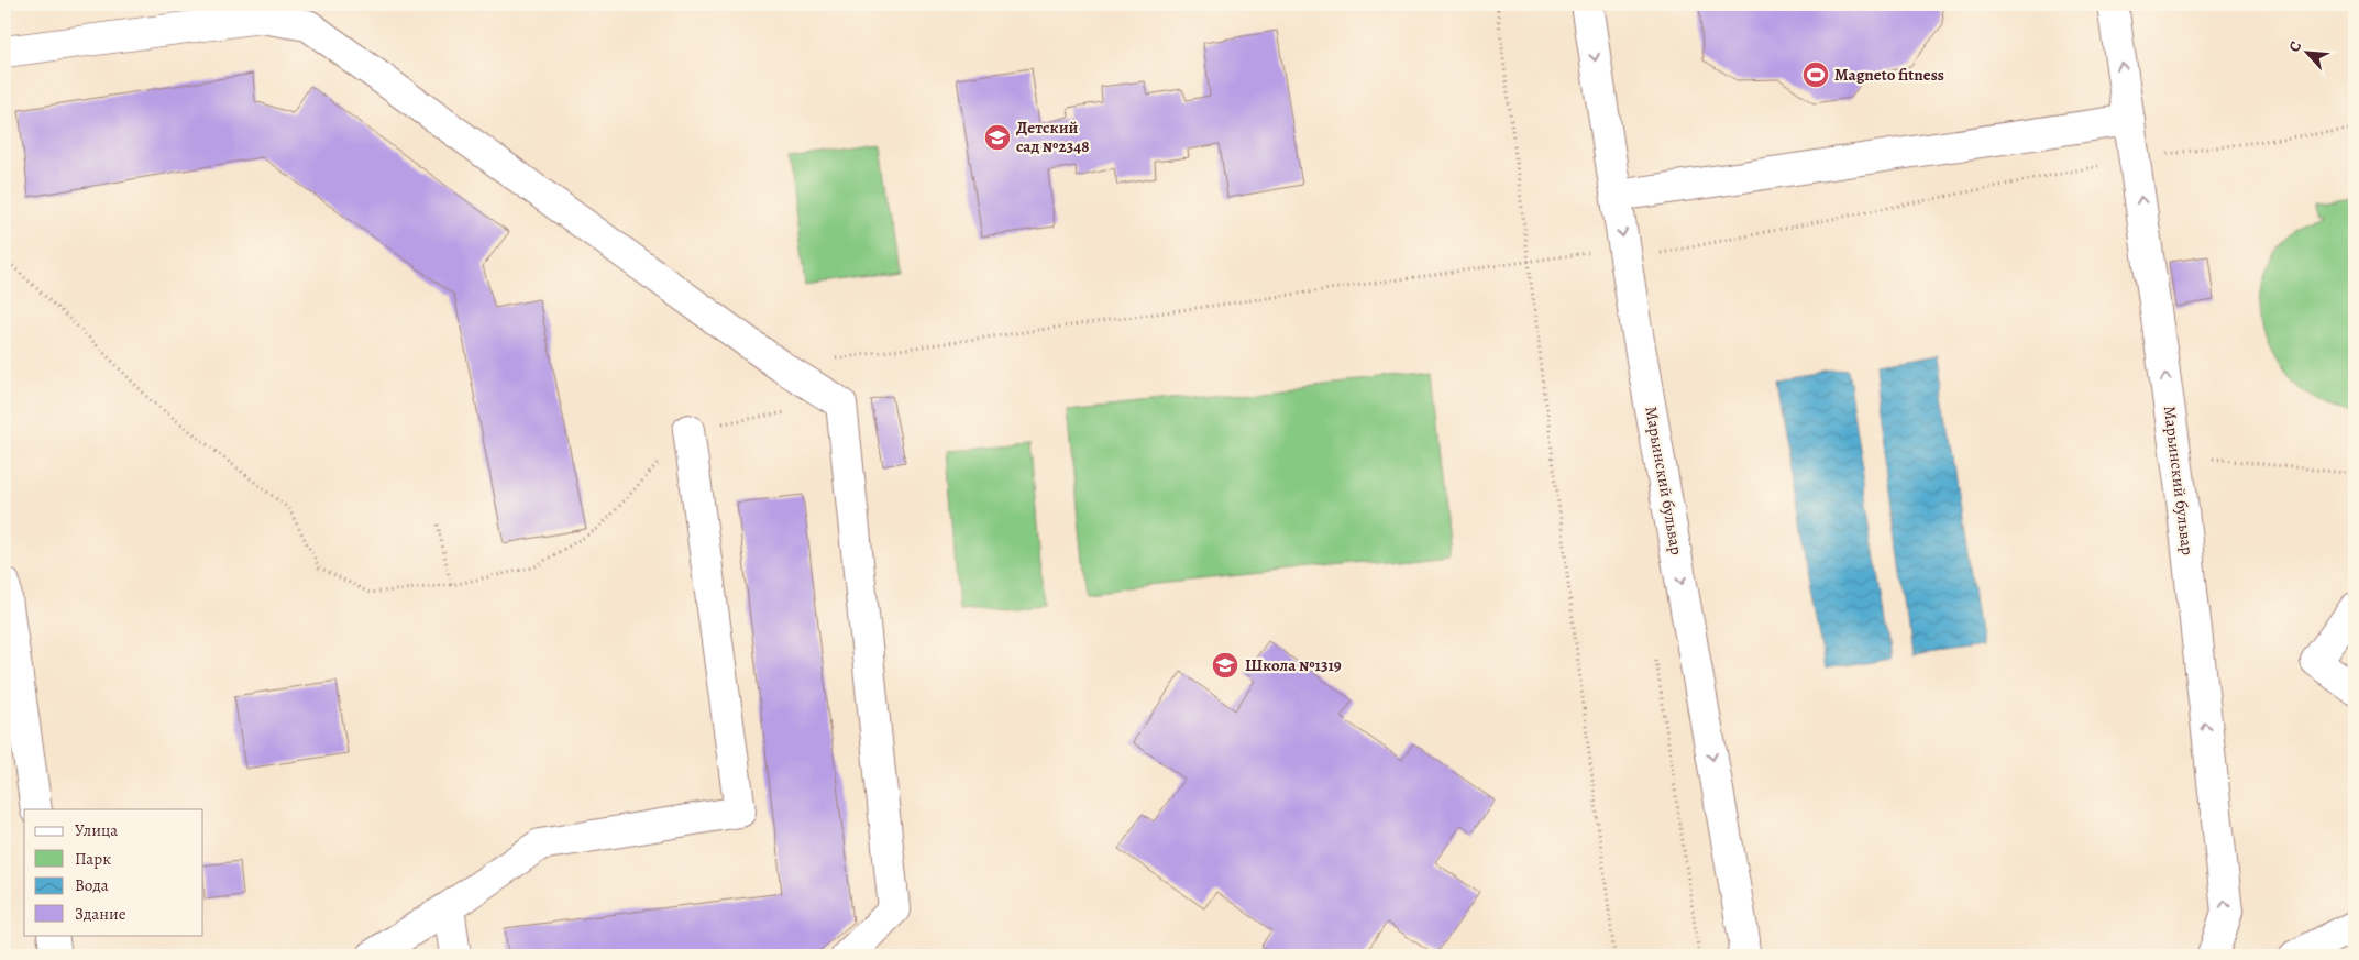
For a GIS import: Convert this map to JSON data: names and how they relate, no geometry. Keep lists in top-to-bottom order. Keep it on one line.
{"streets":{"street":["Марьинский бульвар"]},"places":{"sports":["Magneto fitness"],"school or university":["Детский сад №2348","Школа №1319"]},"legend":["Улица","Парк","Вода","Здание"],"north":"top left"}
